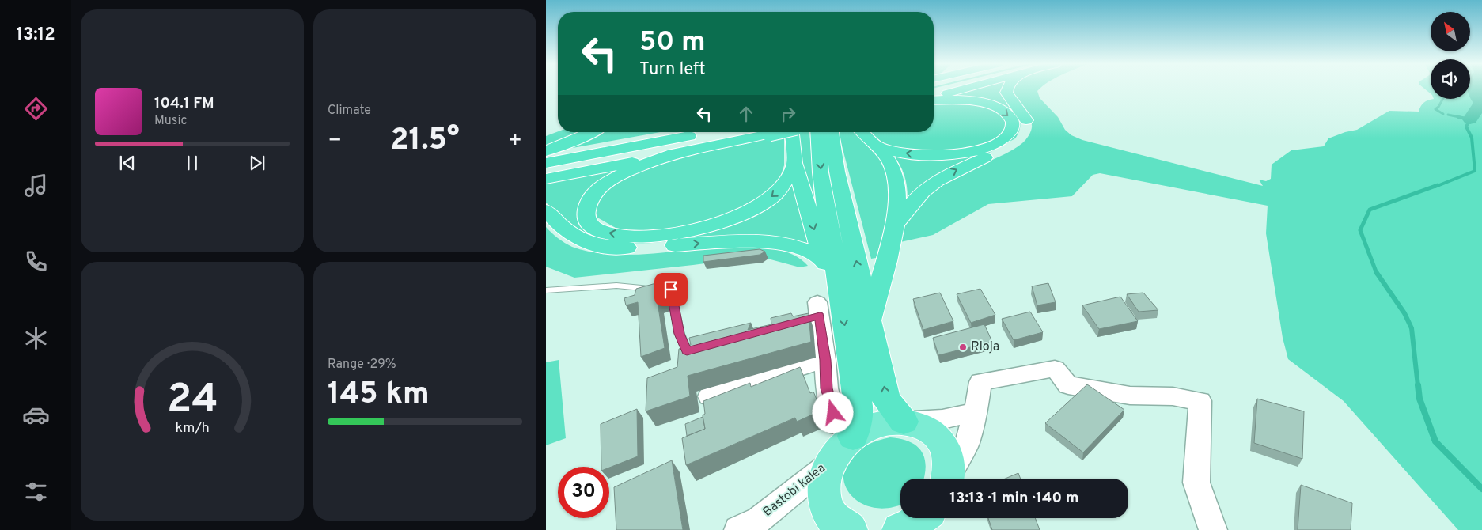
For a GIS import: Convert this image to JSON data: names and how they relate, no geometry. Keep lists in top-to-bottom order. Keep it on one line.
{"streets":{"street":["Bastobi kalea"]},"places":["Rioja"],"north":"top left","page":{"tabs":"13:12","tile":["Climate",["Range · 29%","145 km"]],"turn":["50 m","Turn left"],"song":["104.1 FM","Music"],"heat":["−","21.5°","+"],"limit":"30","trip":"13:13 · 1 min · 140 m","gauge":["24","km/h"]}}
